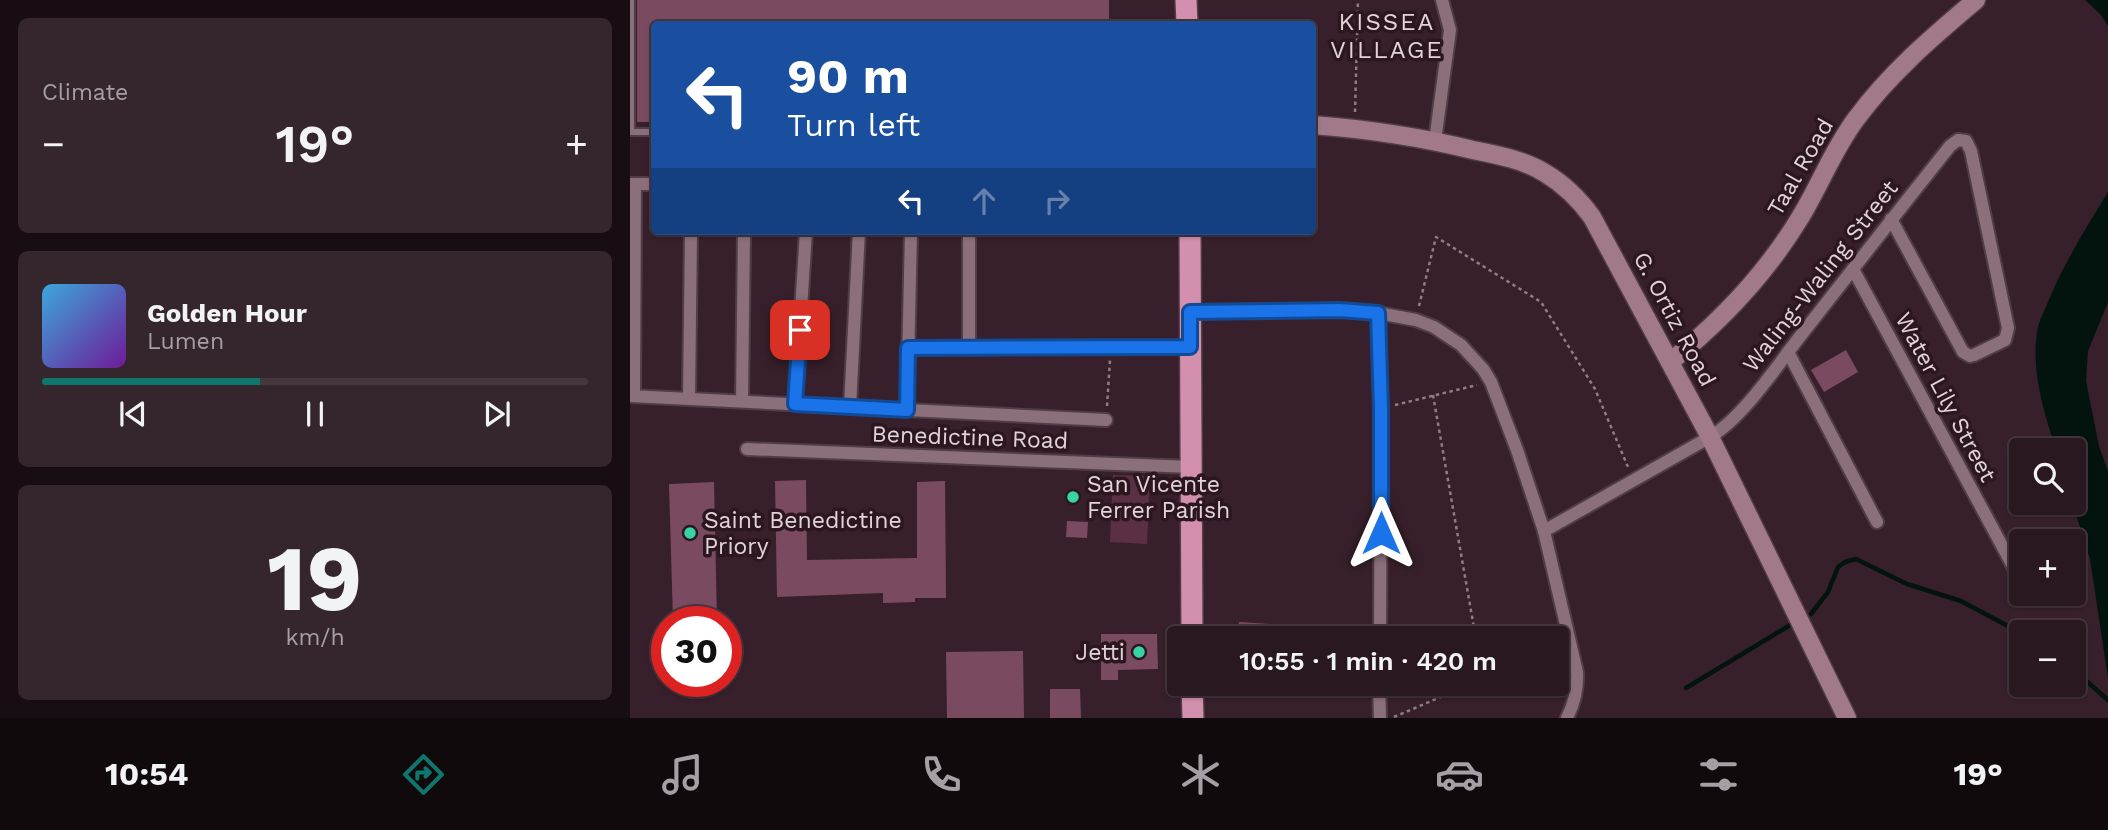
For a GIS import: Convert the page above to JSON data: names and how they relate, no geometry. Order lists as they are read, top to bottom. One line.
{"streets":{"street":["Taal Road","Waling-Waling Street","G. Ortiz Road","Water Lily Street","Benedictine Road"]},"crossings":[["Taal Road","G. Ortiz Road"],["Waling-Waling Street","G. Ortiz Road"],["Waling-Waling Street","Water Lily Street"]],"districts":["KISSEA VILLAGE"],"places":["San Vicente Ferrer Parish","Saint Benedictine Priory","Jetti"],"page":{"tile":["Climate",["19","km/h"]],"turn":["90 m","Turn left"],"heat":["−","19°","+"],"song":["Golden Hour","Lumen"],"map_buttons":["+","−"],"limit":"30","trip":"10:55 · 1 min · 420 m","tabs":["10:54","19°"]}}
